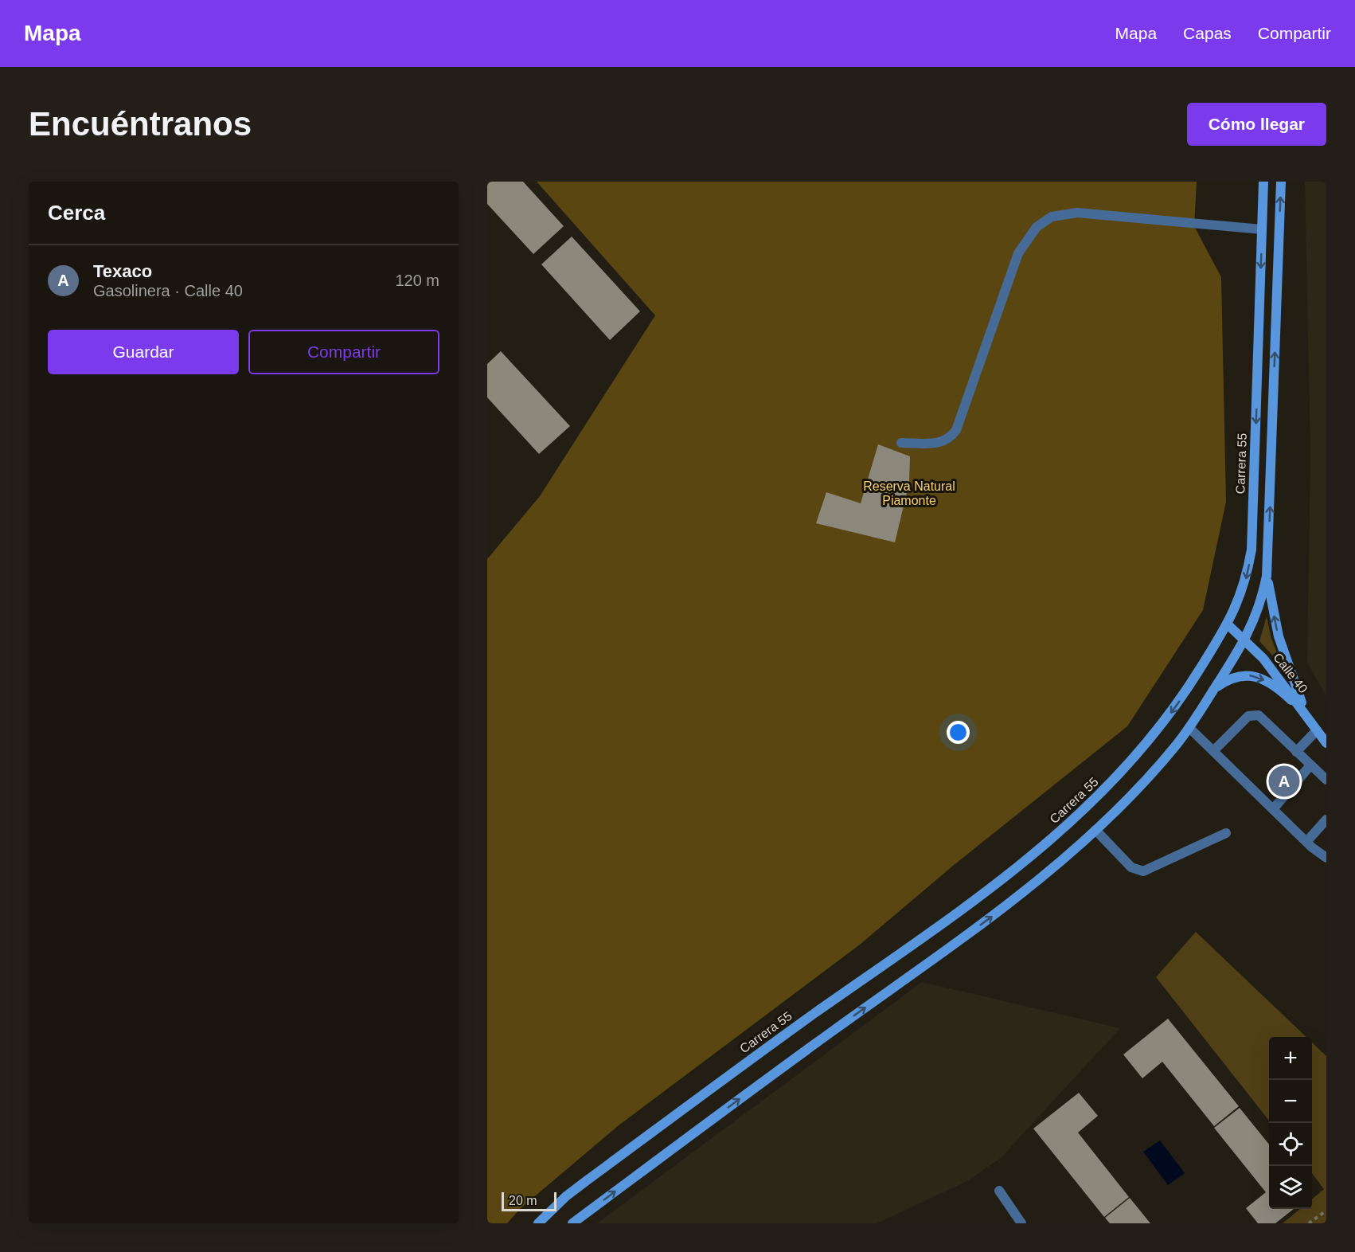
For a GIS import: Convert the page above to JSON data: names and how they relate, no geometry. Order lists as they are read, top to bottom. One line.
{"streets":{"main road":["Carrera 55","Calle 40"]},"crossings":[["Carrera 55","Calle 40"]],"parks":["Reserva Natural Piamonte"],"scale_bar":"20 m","page":{"header":"Mapa","nav":["Mapa","Capas","Compartir"],"buttons":["Cómo llegar",["Guardar","Compartir"]],"title":"Encuéntranos","heading":"Cerca","list":[{"mark":"A","name":"Texaco","note":"Gasolinera · Calle 40","value":"120 m"}],"pins":"A","map_buttons":["+","−"],"scale":"20 m"}}
